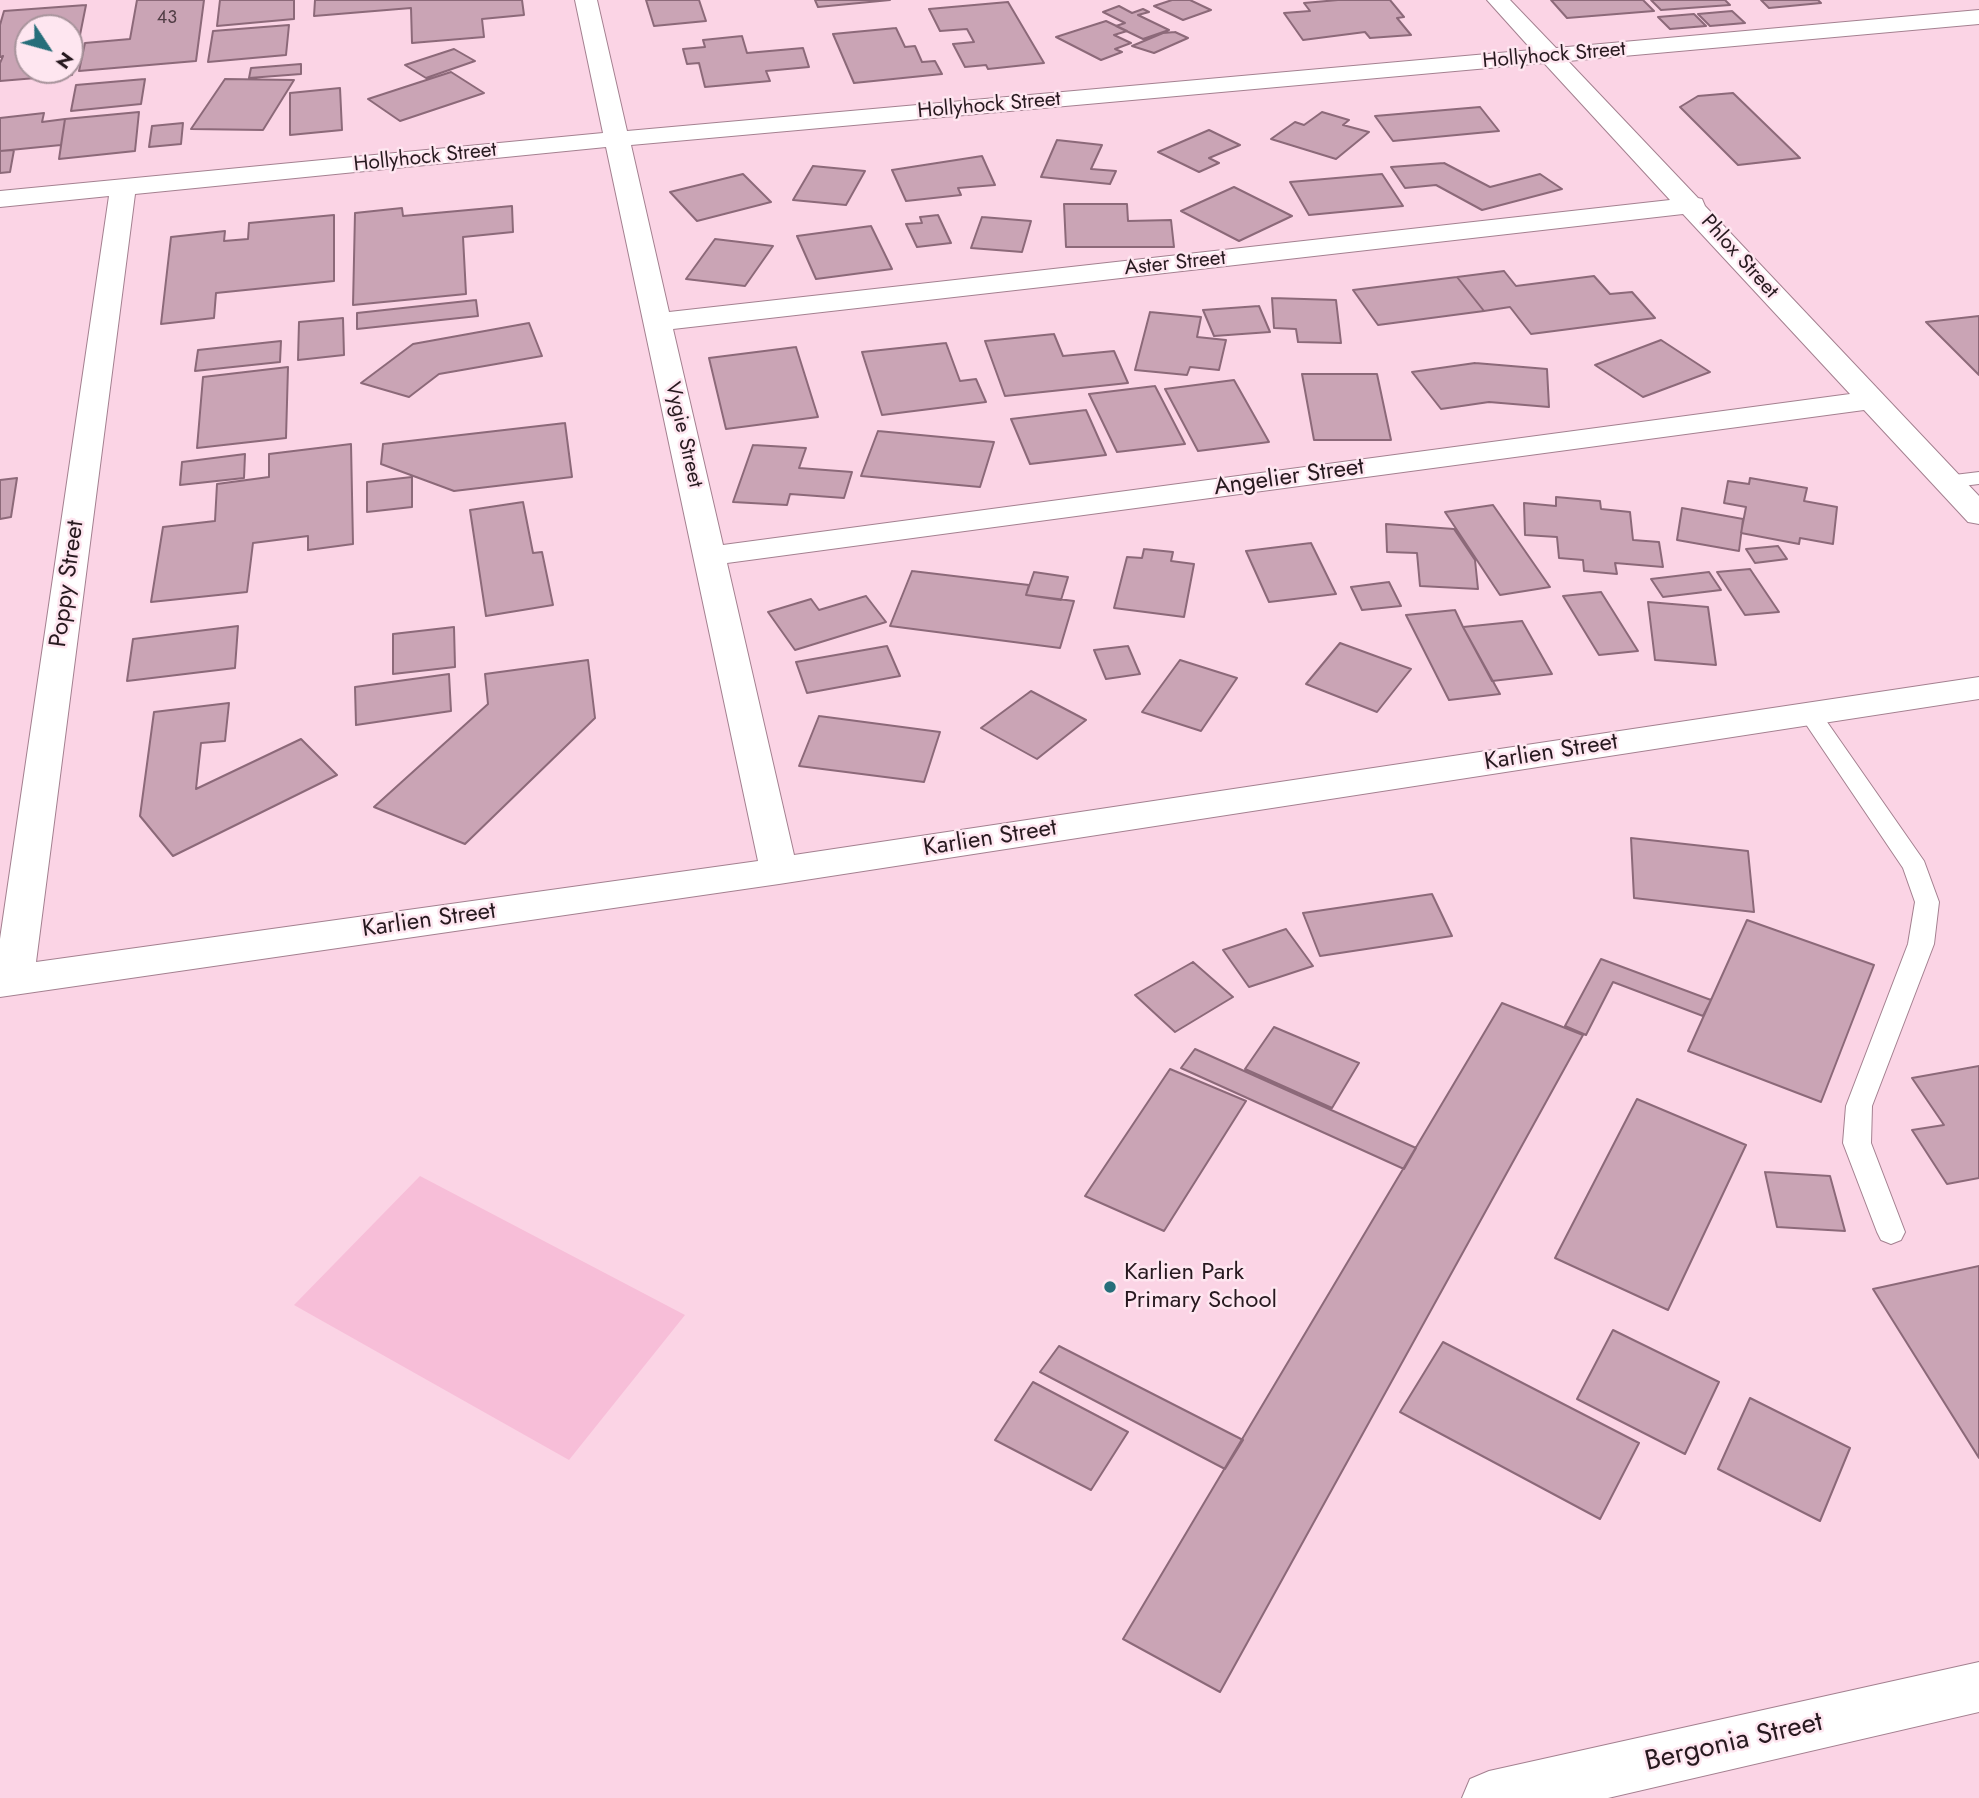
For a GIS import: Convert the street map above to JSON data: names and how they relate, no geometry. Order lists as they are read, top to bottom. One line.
{"streets":{"street":["Hollyhock Street","Phlox Street","Aster Street","Vygie Street","Angelier Street","Poppy Street","Karlien Street","Bergonia Street"]},"crossings":[["Hollyhock Street","Phlox Street"],["Hollyhock Street","Vygie Street"],["Hollyhock Street","Poppy Street"],["Phlox Street","Aster Street"],["Phlox Street","Angelier Street"],["Aster Street","Vygie Street"],["Vygie Street","Angelier Street"],["Vygie Street","Karlien Street"],["Poppy Street","Karlien Street"]],"places":["Karlien Park Primary School"],"house_numbers":["43"],"north":"bottom right"}
